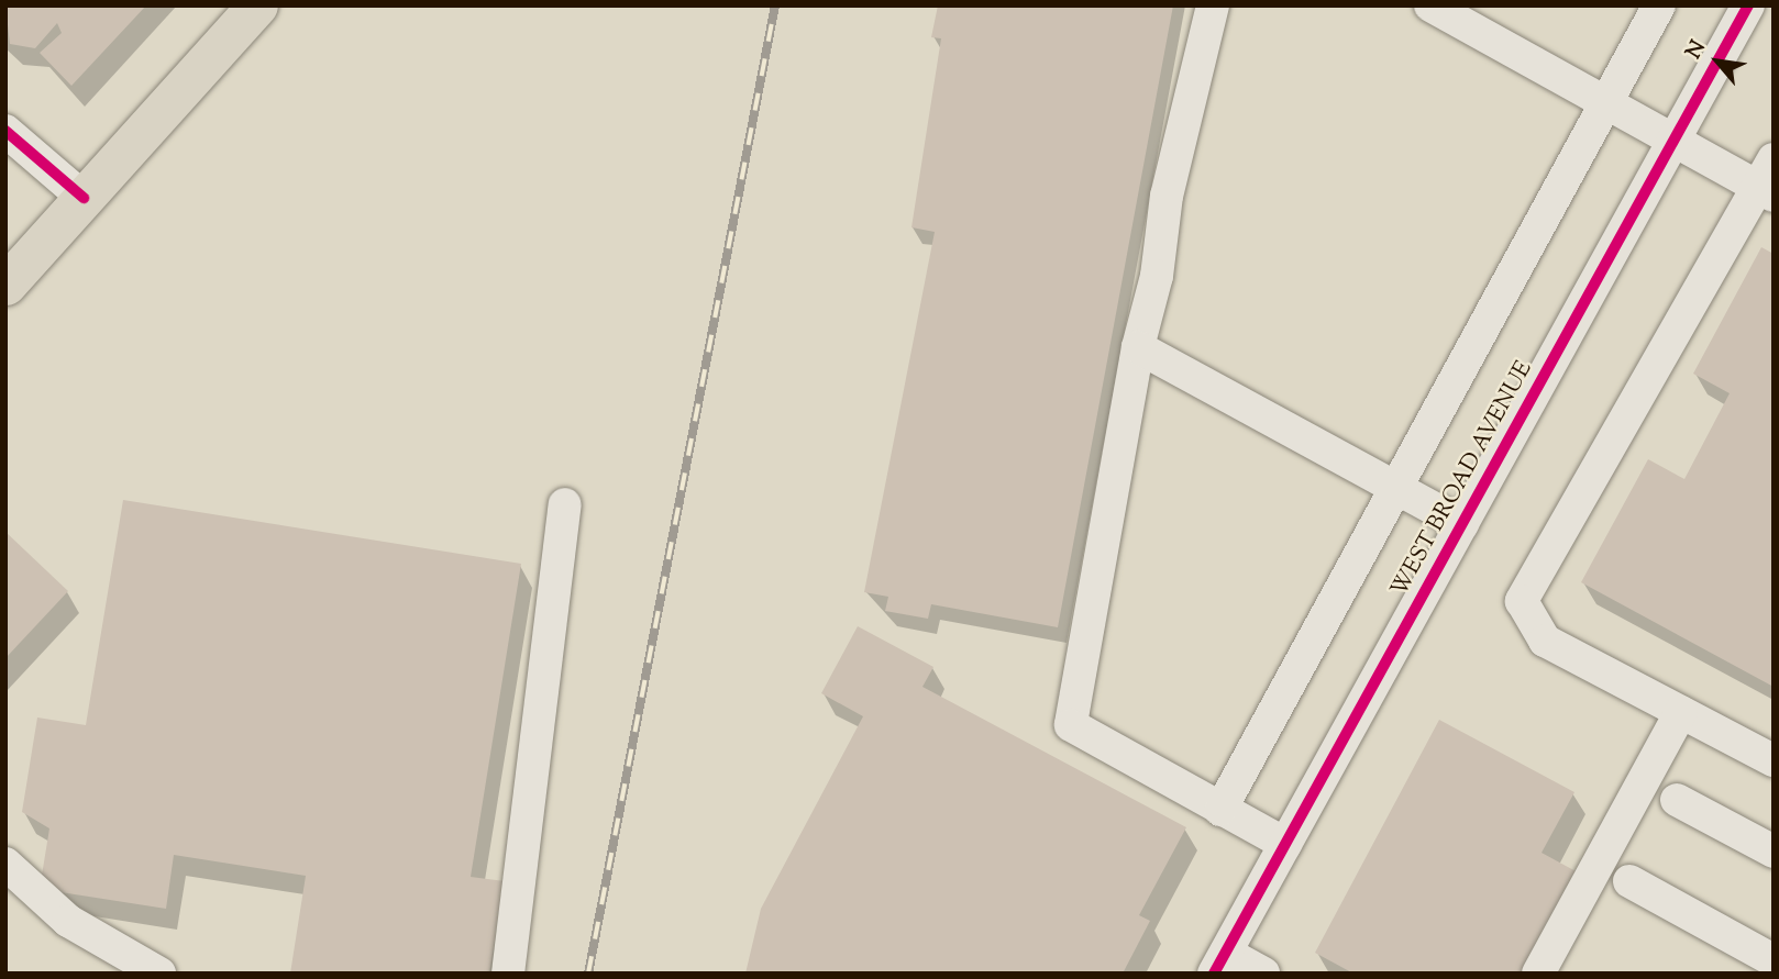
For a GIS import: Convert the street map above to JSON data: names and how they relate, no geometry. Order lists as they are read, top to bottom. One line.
{"streets":{"street":["WEST BROAD AVENUE"]},"north":"top left"}
